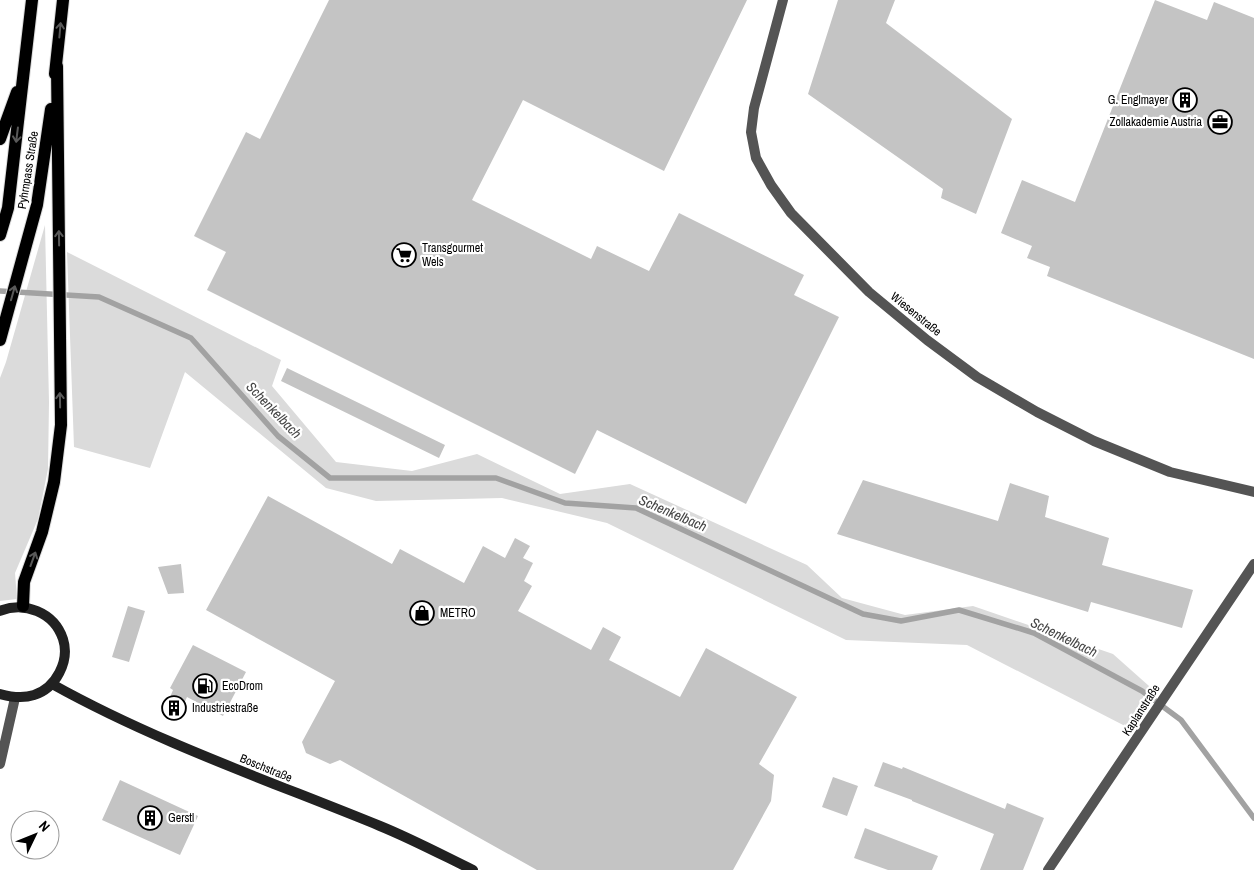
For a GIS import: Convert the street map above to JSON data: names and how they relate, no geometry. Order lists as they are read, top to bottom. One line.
{"streets":{"main road":["Pyhrnpass Straße","Boschstraße"],"street":["Wiesenstraße","Kaplanstraße"]},"water":["Schenkelbach"],"places":{"building":["G. Englmayer","Industriestraße","Gerstl"],"office":["Zollakademie Austria"],"supermarket":["Transgourmet Wels"],"shop":["METRO"],"fuel station":["EcoDrom"]},"north":"top right"}
